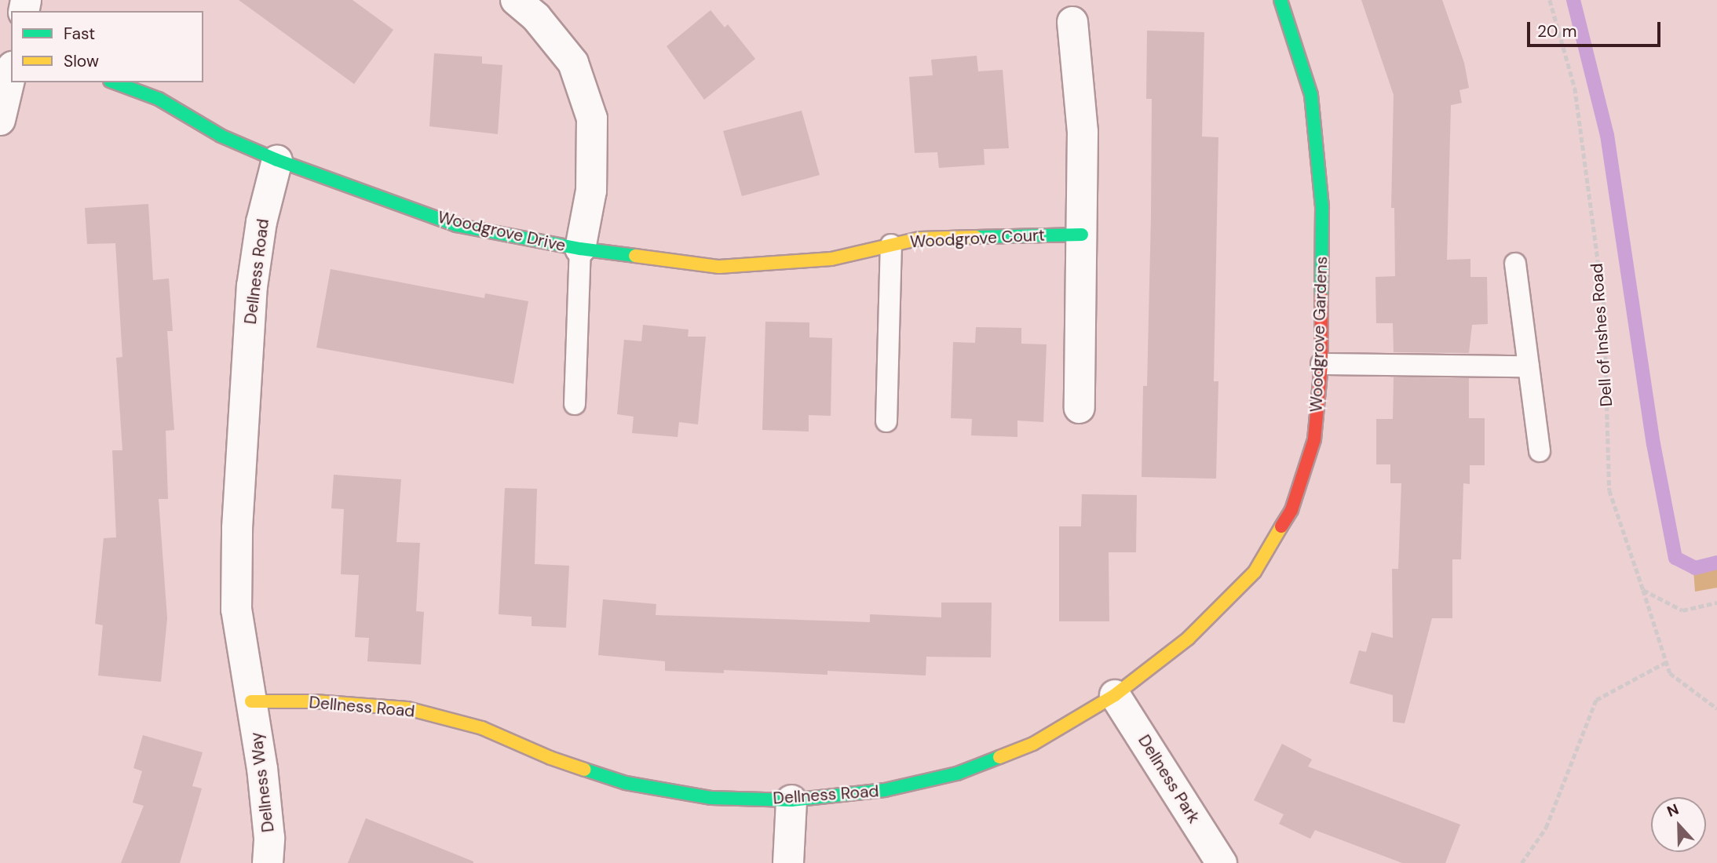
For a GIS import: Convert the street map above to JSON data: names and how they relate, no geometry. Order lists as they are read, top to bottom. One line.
{"streets":{"street":["Woodgrove Drive","Woodgrove Court","Dellness Road","Woodgrove Gardens","Dellness Park","Dellness Way"],"path":["Dell of Inshes Road"]},"crossings":[["Woodgrove Drive","Woodgrove Court"],["Woodgrove Drive","Dellness Road"],["Dellness Road","Woodgrove Gardens"],["Dellness Road","Dellness Park"],["Dellness Road","Dellness Way"],["Woodgrove Gardens","Dellness Park"]],"legend":["Fast","Slow"],"scale_bar":"20 m","north":"top"}
